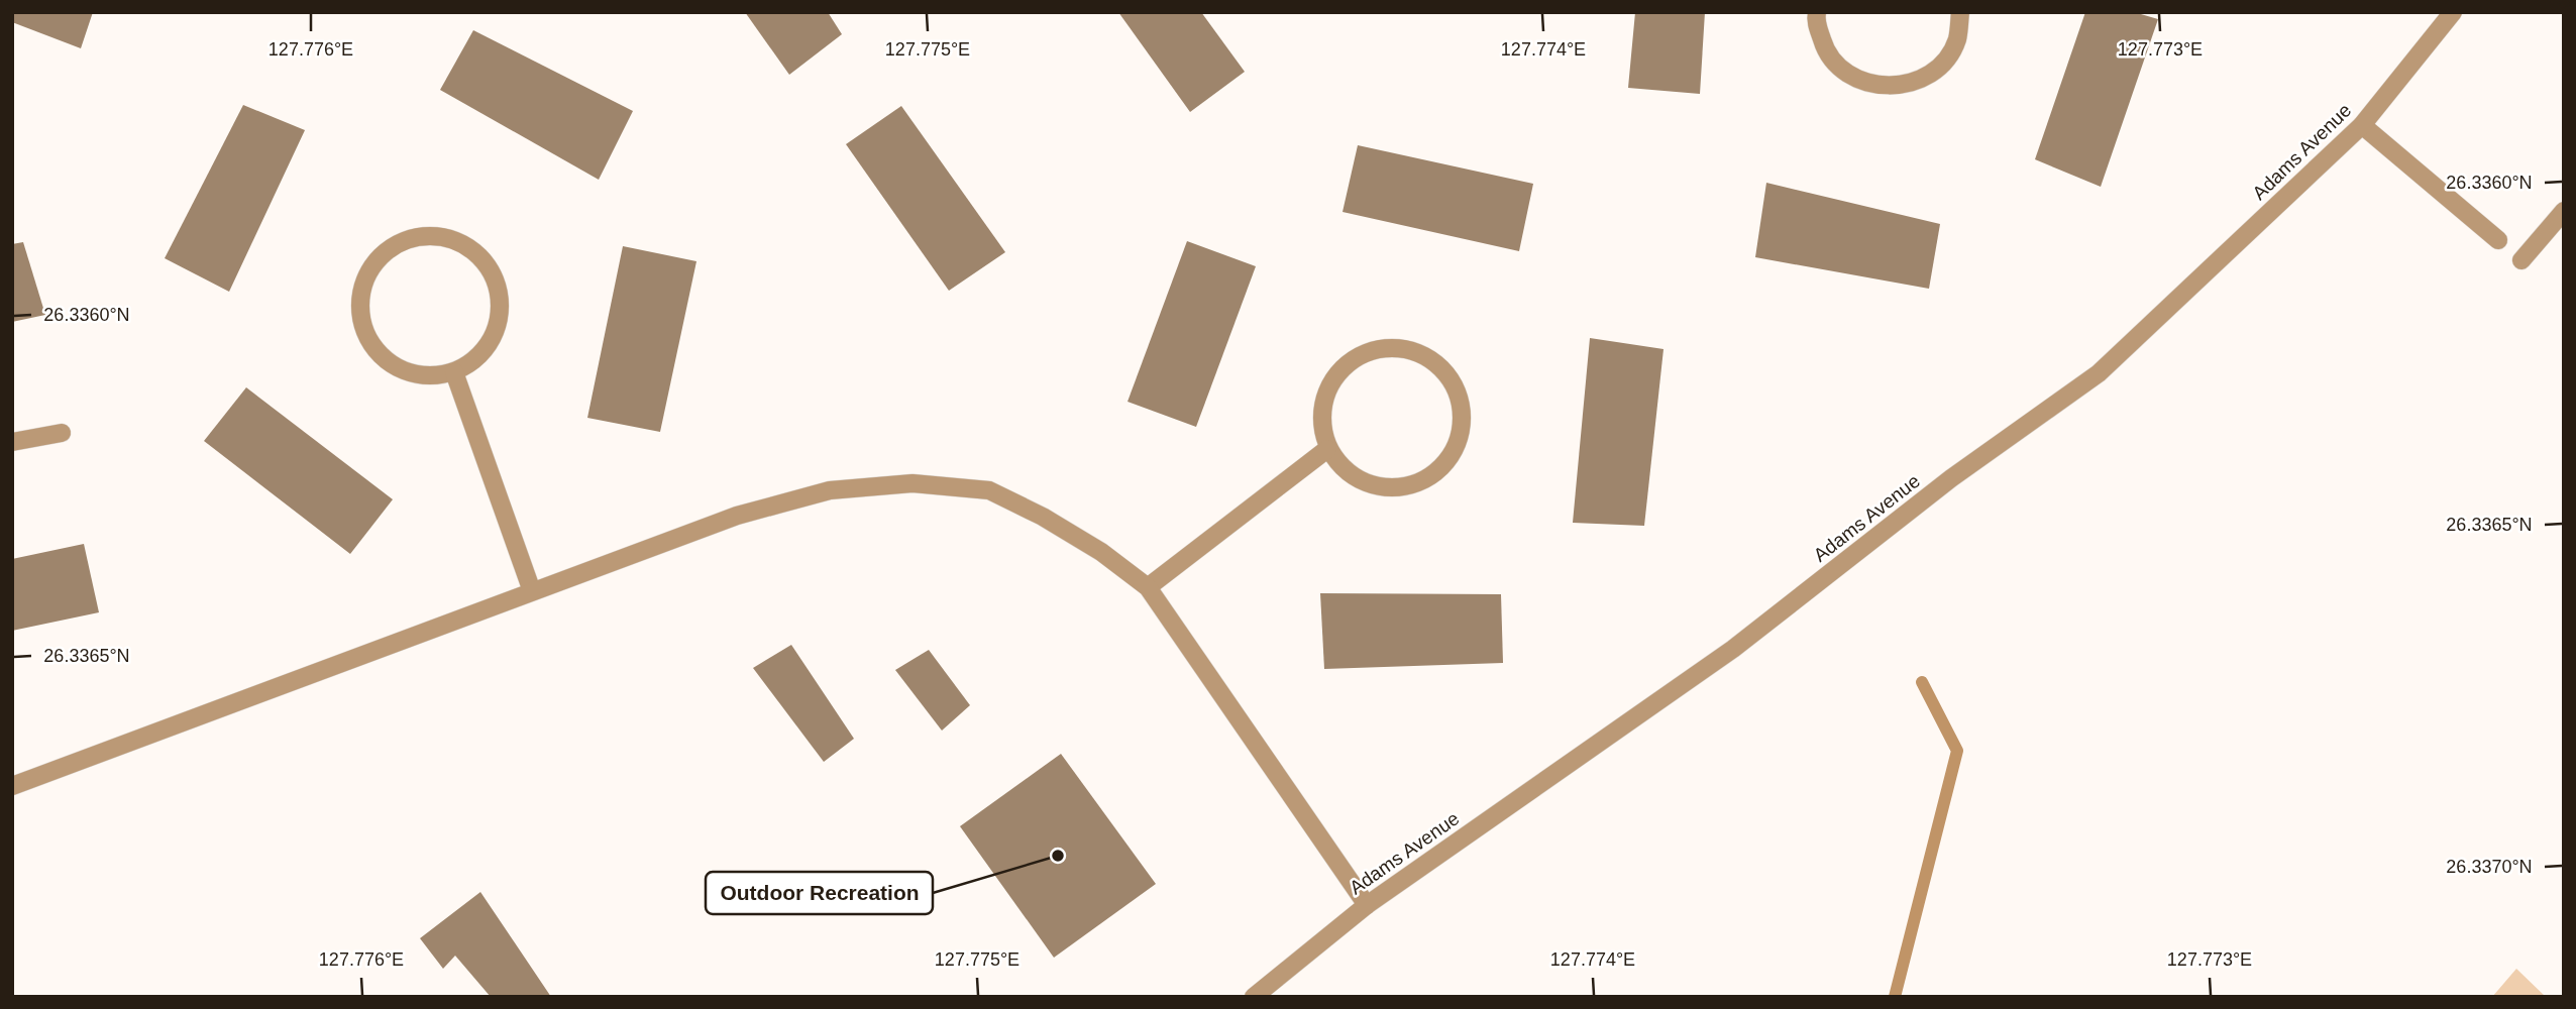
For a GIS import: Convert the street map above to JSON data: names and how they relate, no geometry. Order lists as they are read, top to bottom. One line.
{"streets":{"street":["Adams Avenue"]},"places":["Outdoor Recreation"],"coordinates":["127.776°E","127.775°E","127.774°E","127.773°E","26.3360°N","26.3365°N","26.3370°N"]}
